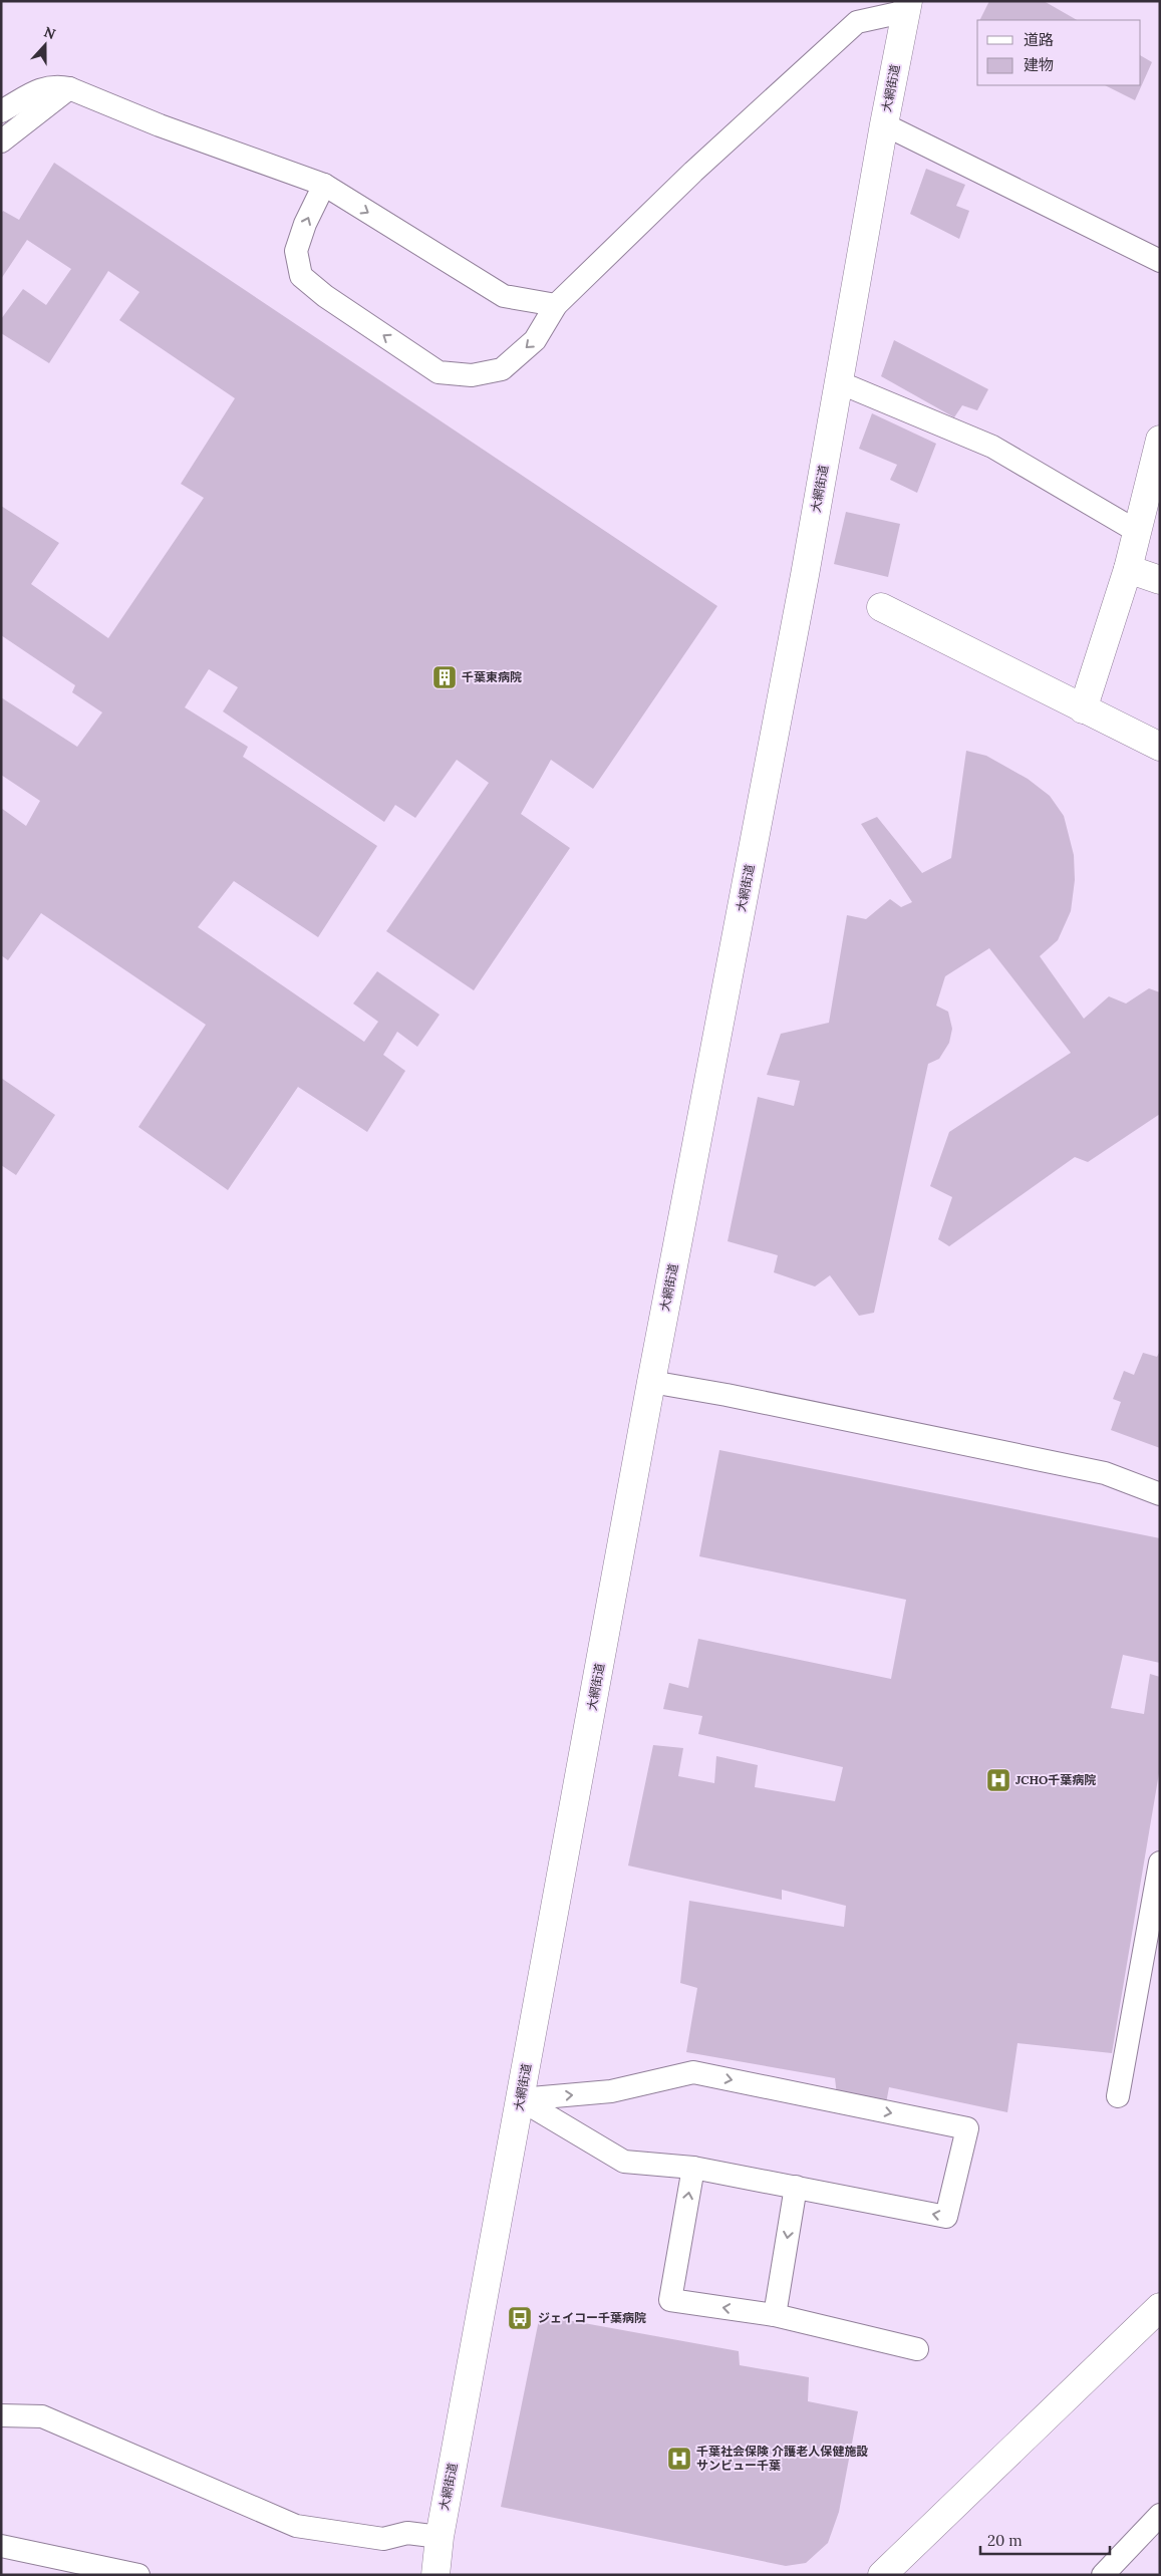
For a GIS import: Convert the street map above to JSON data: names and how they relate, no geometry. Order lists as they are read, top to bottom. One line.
{"streets":{"main road":["大網街道"]},"places":{"building":["千葉東病院"],"hospital":["JCHO千葉病院","千葉社会保険 介護老人保健施設 サンビュー千葉"],"bus stop":["ジェイコー千葉病院"]},"legend":["道路","建物"],"scale_bar":"20 m","north":"top"}
